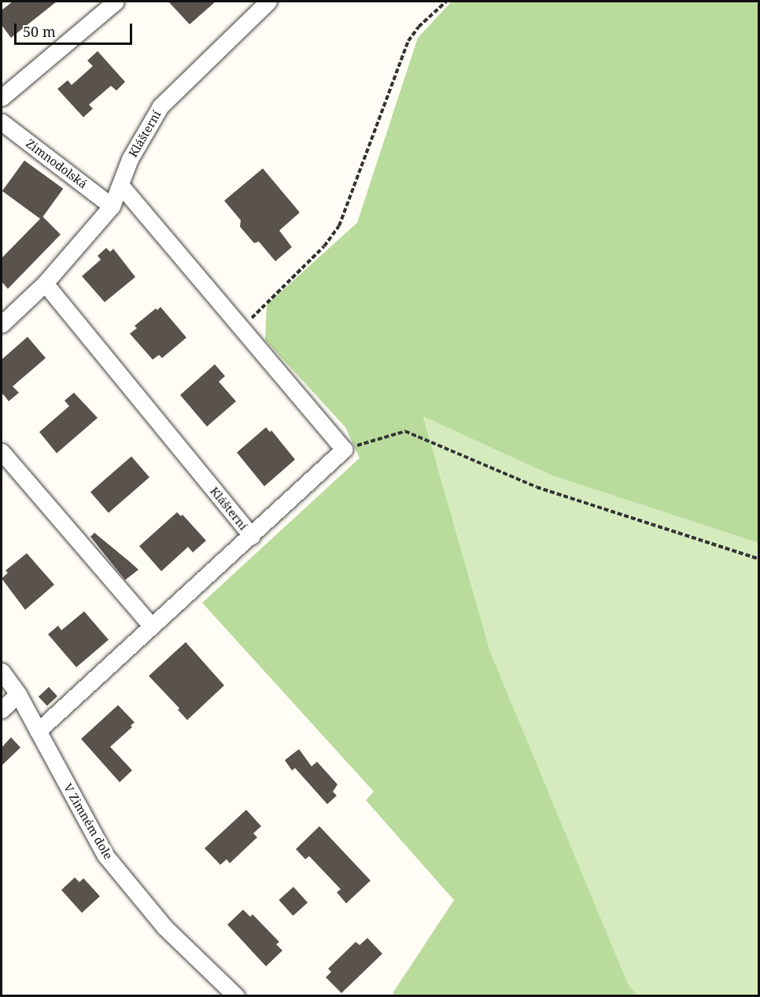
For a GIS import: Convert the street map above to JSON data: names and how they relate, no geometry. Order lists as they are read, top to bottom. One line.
{"streets":{"street":["Klášterní","Zimnodolská","V Zimném dole"]},"crossings":[["Klášterní","Zimnodolská"]],"scale_bar":"50 m"}
